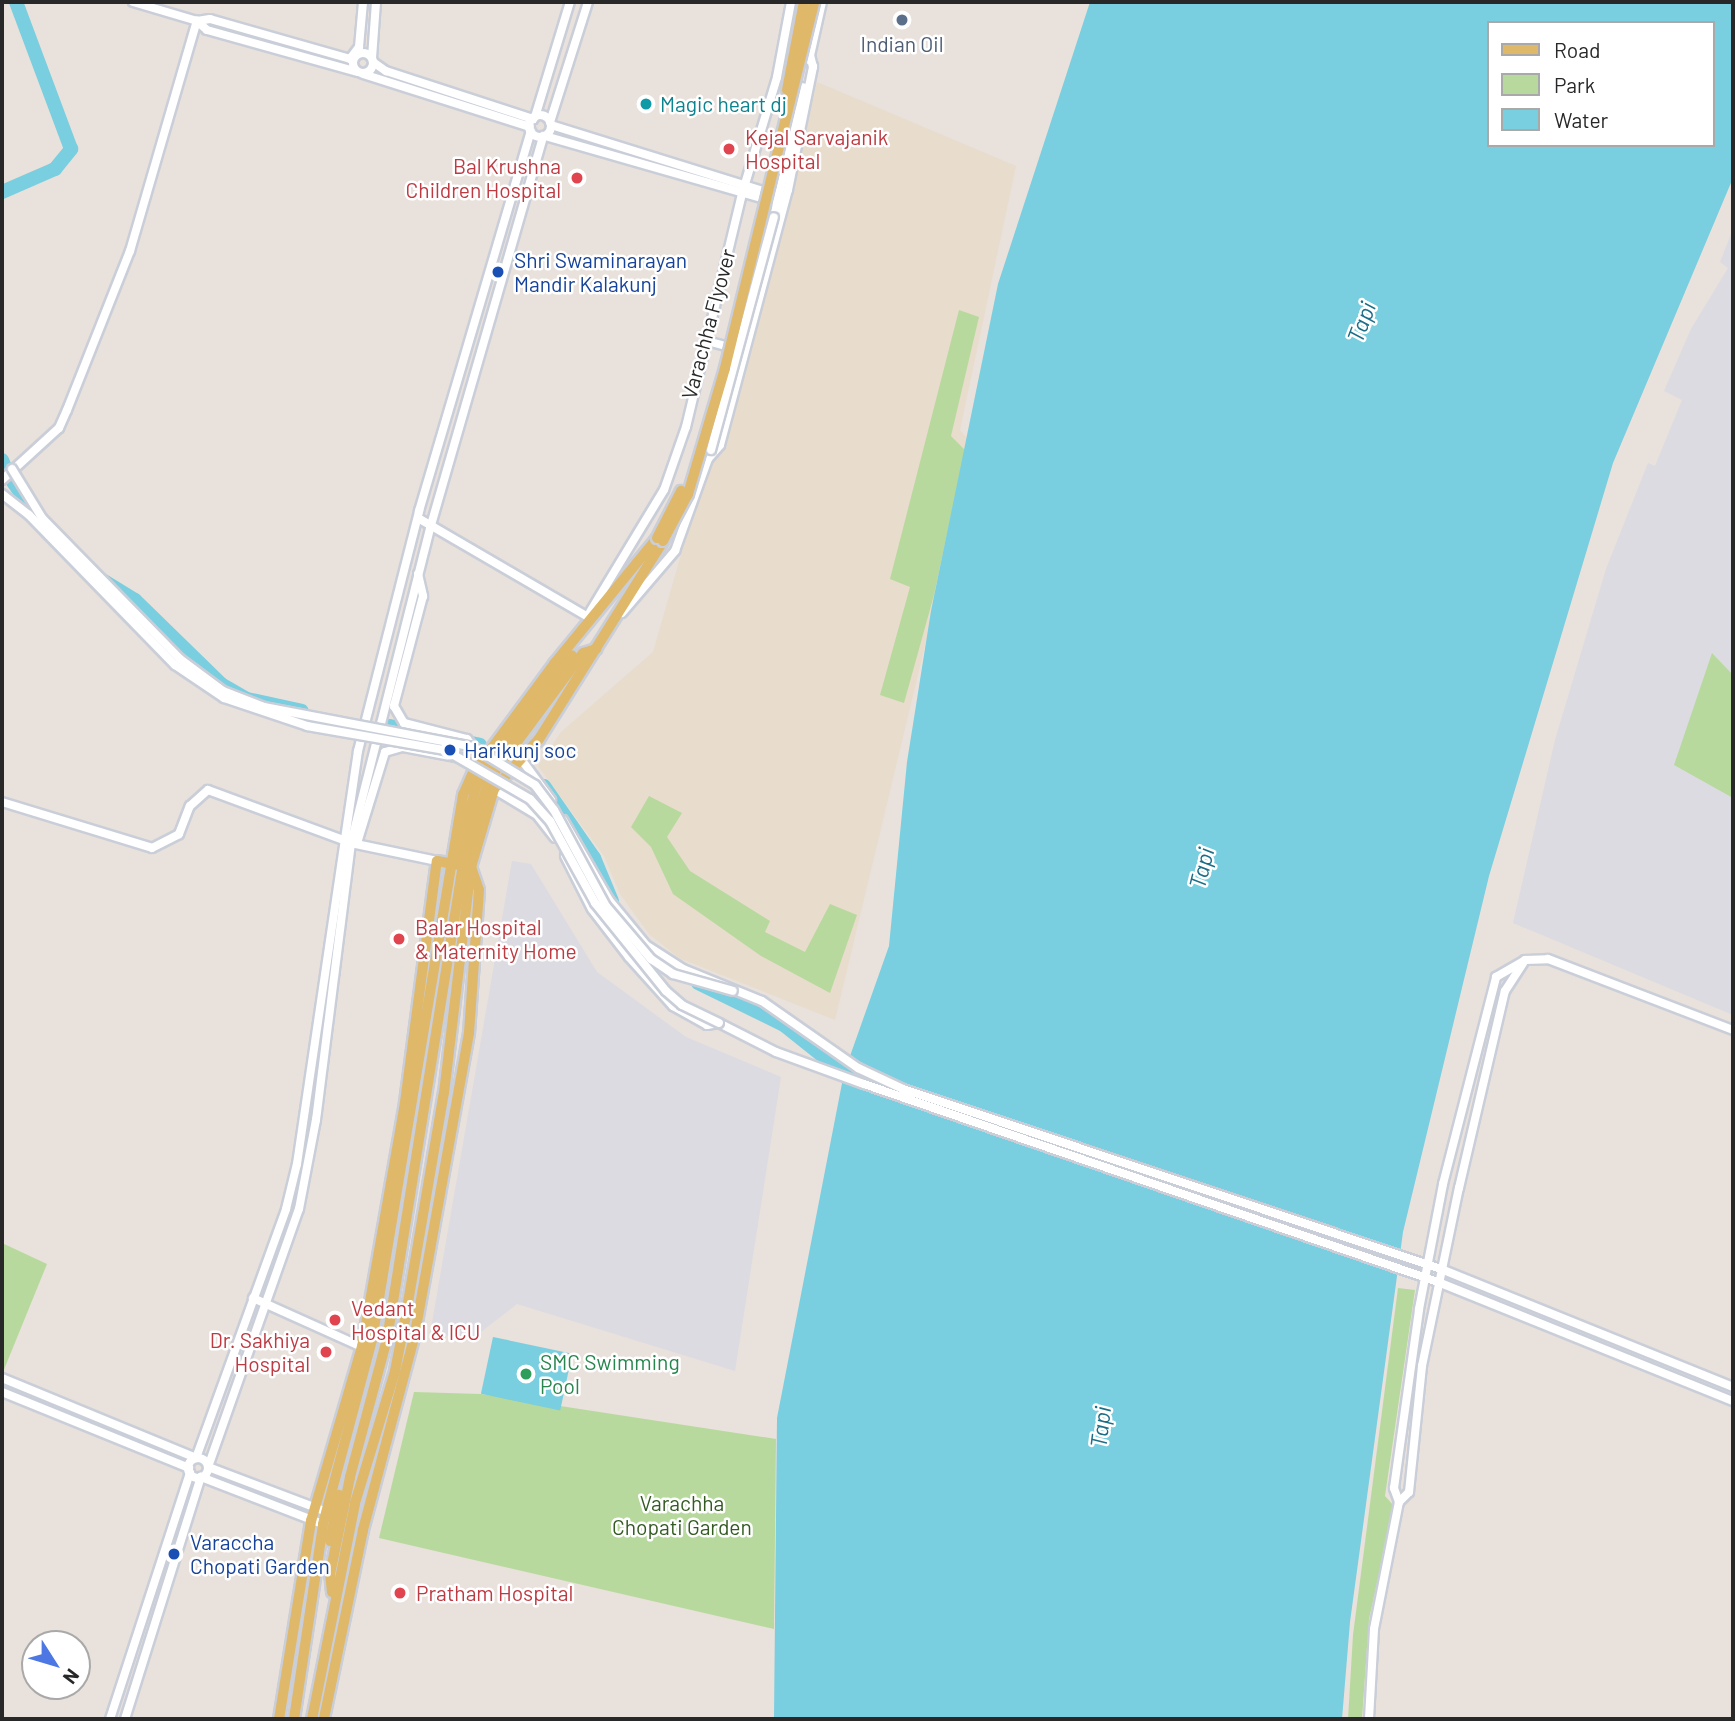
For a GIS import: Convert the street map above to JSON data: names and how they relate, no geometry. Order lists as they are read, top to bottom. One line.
{"streets":{"main road":["Varachha Flyover"]},"water":["Tapi"],"parks":["Varachha Chopati Garden"],"places":["Indian Oil","Magic heart dj","Kejal Sarvajanik Hospital","Bal Krushna Children Hospital","Shri Swaminarayan Mandir Kalakunj","Harikunj soc","Balar Hospital & Maternity Home","Vedant Hospital & ICU","Dr. Sakhiya Hospital","SMC Swimming Pool","Varaccha Chopati Garden","Pratham Hospital"],"legend":["Road","Park","Water"],"north":"bottom right"}
